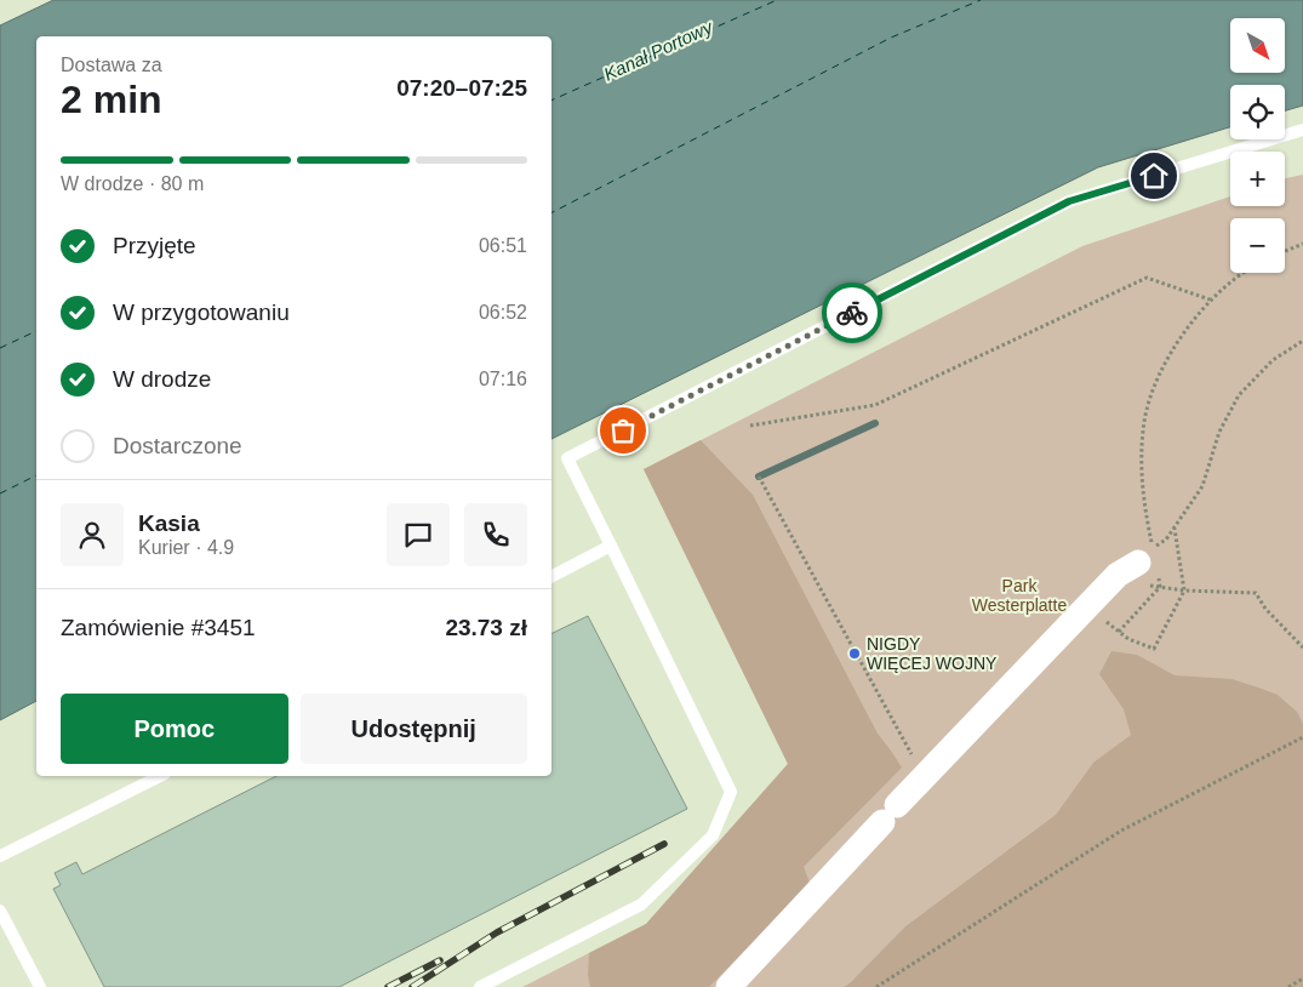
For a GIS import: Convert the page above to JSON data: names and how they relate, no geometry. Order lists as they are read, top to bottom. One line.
{"water":["Kanał Portowy"],"parks":["Park Westerplatte"],"places":["NIGDY WIĘCEJ WOJNY"],"north":"bottom right","page":{"map_buttons":["+","−"],"heading":["2 min","Dostawa za","07:20–07:25"],"panel":["Kasia","Kurier · 4.9","Zamówienie #3451","23.73 zł"],"bar":"W drodze · 80 m","list":[["Przyjęte","06:51"],["W przygotowaniu","06:52"],["W drodze","07:16"],"Dostarczone"],"buttons":["Pomoc","Udostępnij"]}}
